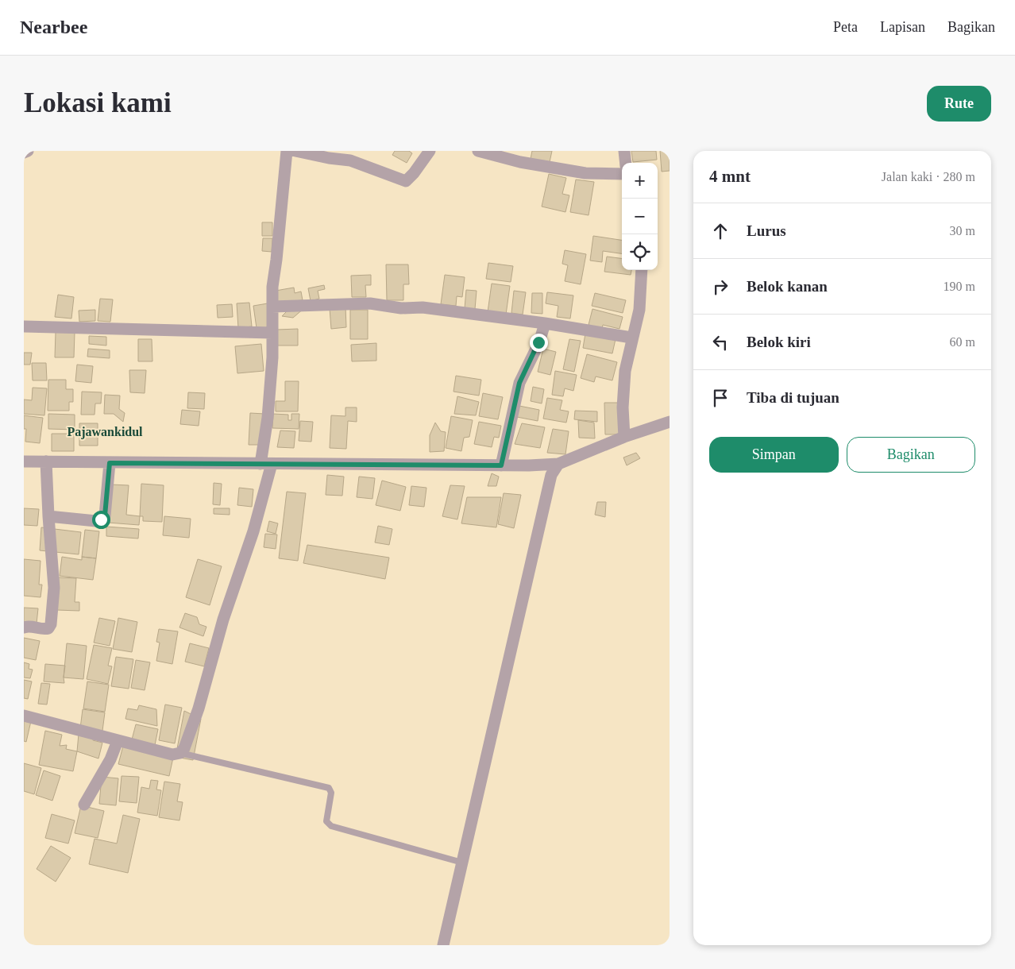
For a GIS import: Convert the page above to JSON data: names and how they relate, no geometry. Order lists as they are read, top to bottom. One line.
{"districts":["Pajawankidul"],"page":{"header":"Nearbee","nav":["Peta","Lapisan","Bagikan"],"buttons":["Rute",["Simpan","Bagikan"]],"title":"Lokasi kami","heading":["4 mnt","Jalan kaki · 280 m"],"map_buttons":["+","−"],"list":[["Lurus","30 m"],["Belok kanan","190 m"],["Belok kiri","60 m"],"Tiba di tujuan"]}}
